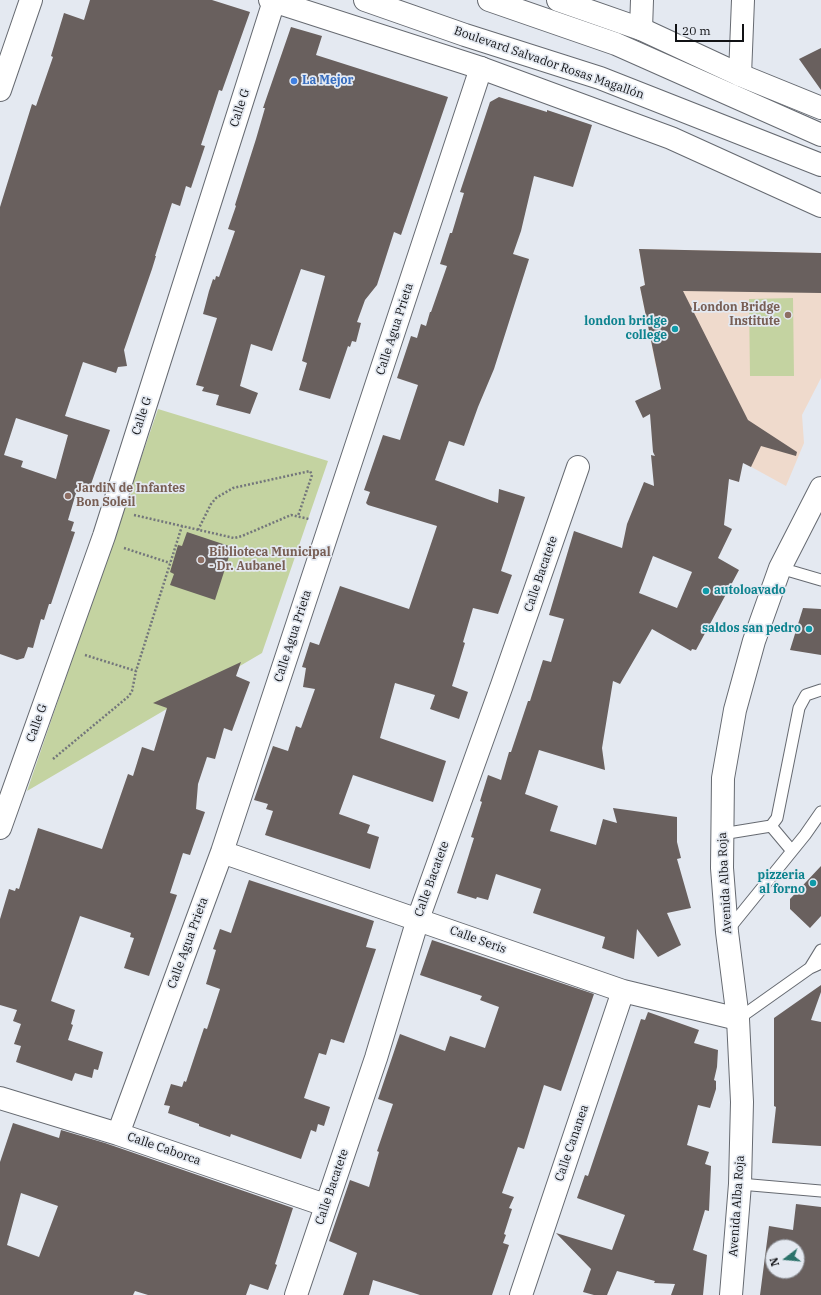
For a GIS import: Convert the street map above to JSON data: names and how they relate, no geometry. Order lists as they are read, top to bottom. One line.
{"streets":{"main road":["Boulevard Salvador Rosas Magallón","Calle G","Calle Agua Prieta","Calle Bacatete","Avenida Alba Roja","Calle Seris","Calle Cananea","Calle Caborca"]},"crossings":[["Calle Agua Prieta","Calle Seris"],["Calle Agua Prieta","Calle Caborca"],["Calle Bacatete","Calle Seris"],["Calle Bacatete","Calle Caborca"],["Avenida Alba Roja","Calle Seris"],["Calle Seris","Calle Cananea"]],"places":["La Mejor","London Bridge Institute","london bridge college","JardiN de Infantes Bon Soleil","Biblioteca Municipal - Dr. Aubanel","autoloavado","saldos san pedro","pizzeria al forno"],"scale_bar":"20 m","north":"left"}
